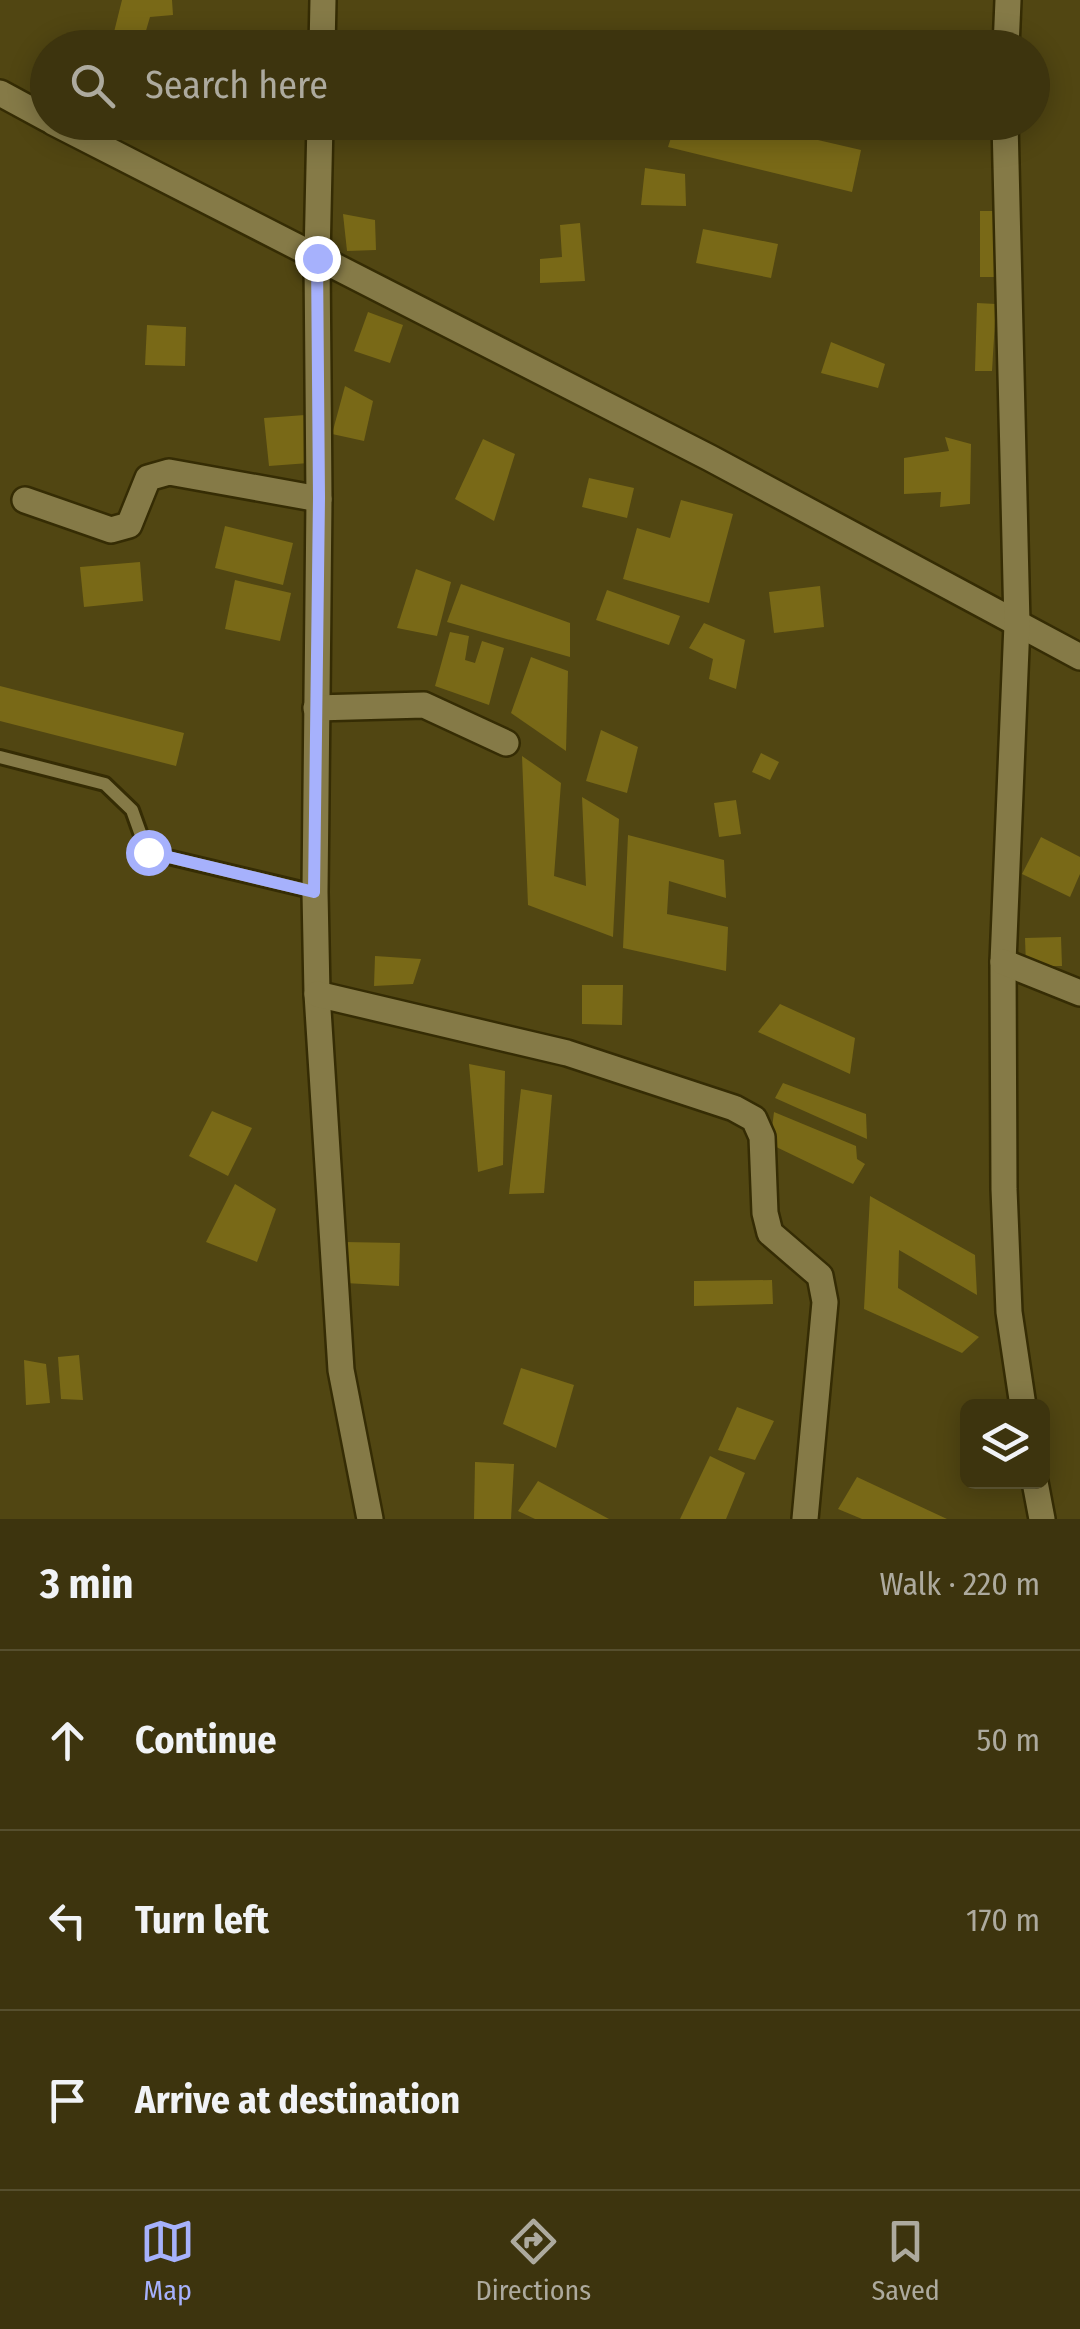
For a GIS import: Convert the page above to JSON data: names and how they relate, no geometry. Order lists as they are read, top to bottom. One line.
{"page":{"search":"Search here","heading":["3 min","Walk · 220 m"],"list":[["Continue","50 m"],["Turn left","170 m"],"Arrive at destination"],"nav":["Map","Directions","Saved"]}}
